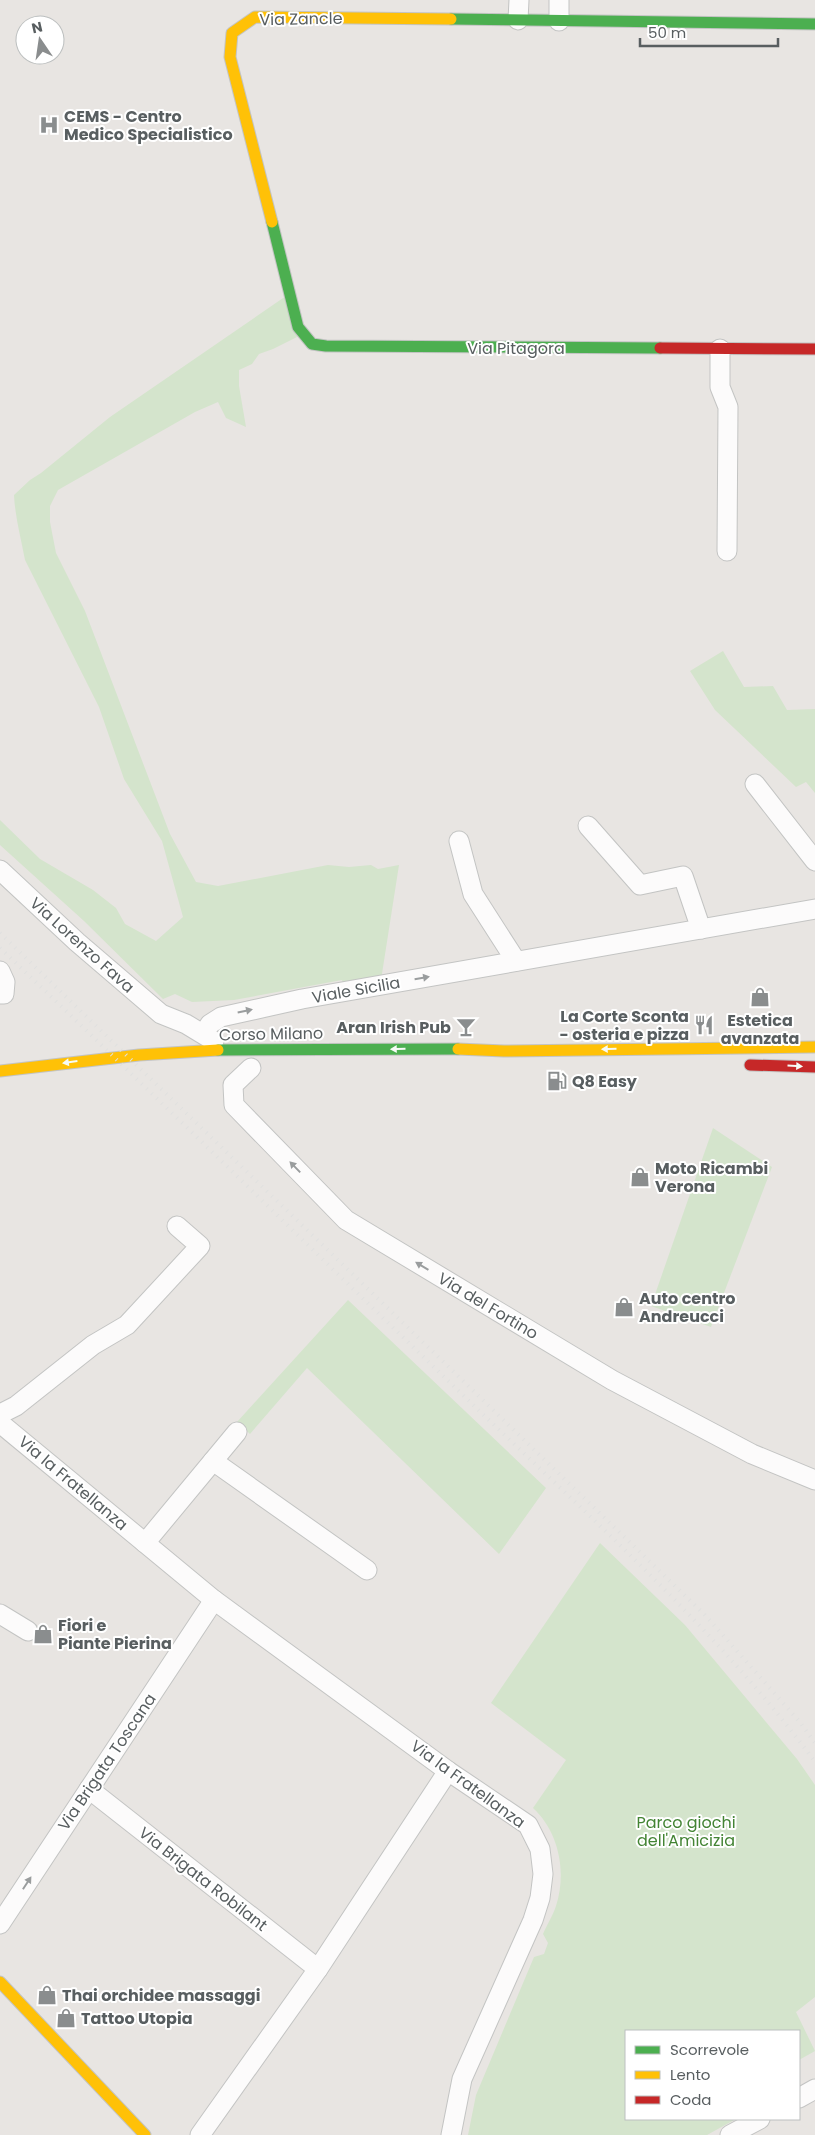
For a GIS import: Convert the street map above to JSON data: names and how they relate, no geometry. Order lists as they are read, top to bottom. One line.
{"streets":{"street":["Via Zancle","Via Pitagora","Via Lorenzo Fava","Viale Sicilia","Corso Milano","Via del Fortino","Via la Fratellanza","Via Brigata Toscana","Via Brigata Robilant"]},"crossings":[["Via Zancle","Via Pitagora"],["Via Lorenzo Fava","Viale Sicilia"],["Via Lorenzo Fava","Corso Milano"],["Corso Milano","Via del Fortino"],["Via la Fratellanza","Via Brigata Toscana"],["Via Brigata Toscana","Via Brigata Robilant"]],"one_way":["Viale Sicilia","Corso Milano","Via del Fortino","Via Brigata Toscana"],"parks":["Parco giochi dell'Amicizia"],"places":{"hospital":["CEMS - Centro Medico Specialistico"],"shop":["Estetica avanzata","Moto Ricambi Verona","Auto centro Andreucci","Fiori e Piante Pierina","Thai orchidee massaggi","Tattoo Utopia"],"restaurant":["La Corte Sconta - osteria e pizza"],"bar":["Aran Irish Pub"],"fuel station":["Q8 Easy"]},"legend":["Scorrevole","Lento","Coda"],"scale_bar":"50 m","north":"top"}
